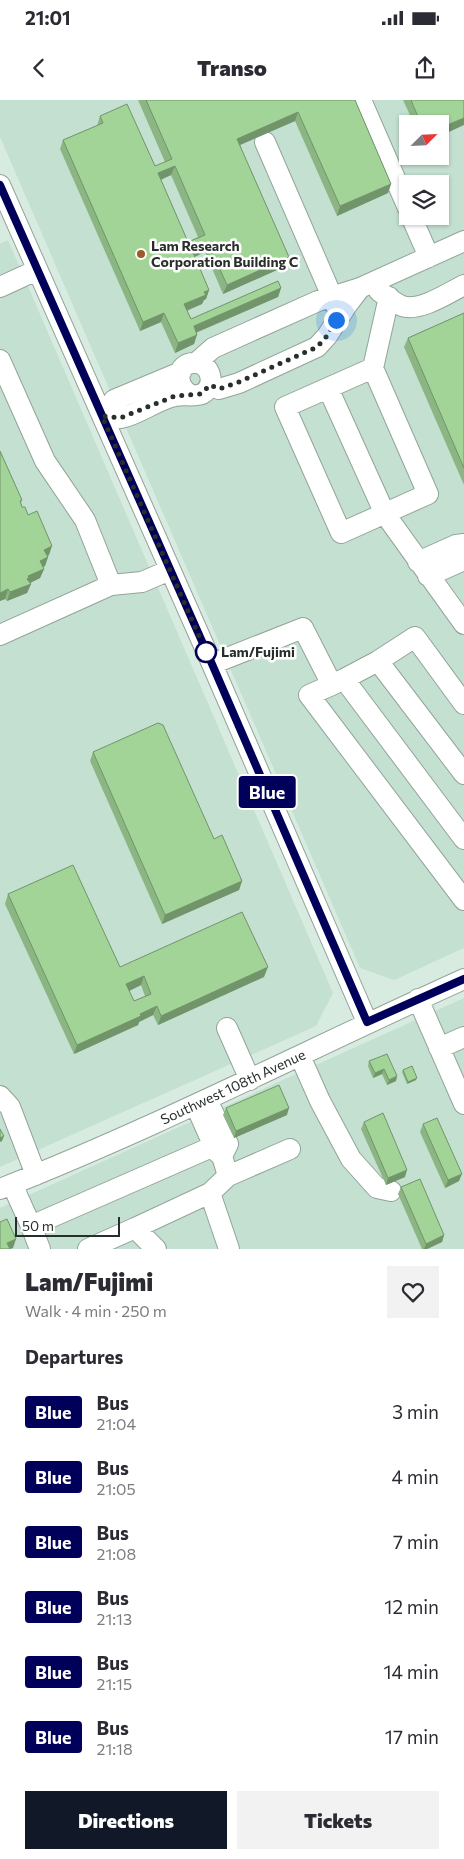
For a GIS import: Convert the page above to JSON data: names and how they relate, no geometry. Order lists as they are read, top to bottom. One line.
{"streets":{"street":["Southwest 108th Avenue"]},"places":["Lam Research Corporation Building C","Lam/Fujimi"],"lines":["bus line Blue"],"scale_bar":"50 m","north":"top right","page":{"status":"21:01","header":"Transo","on_map":"Blue","scale":"50 m","heading":[["Lam/Fujimi","Walk · 4 min · 250 m"],"Departures"],"list":[{"mark":"Blue","name":"Bus","note":"21:04","value":"3 min"},{"mark":"Blue","name":"Bus","note":"21:05","value":"4 min"},{"mark":"Blue","name":"Bus","note":"21:08","value":"7 min"},{"mark":"Blue","name":"Bus","note":"21:13","value":"12 min"},{"mark":"Blue","name":"Bus","note":"21:15","value":"14 min"},{"mark":"Blue","name":"Bus","note":"21:18","value":"17 min"}],"buttons":["Directions","Tickets"]}}
